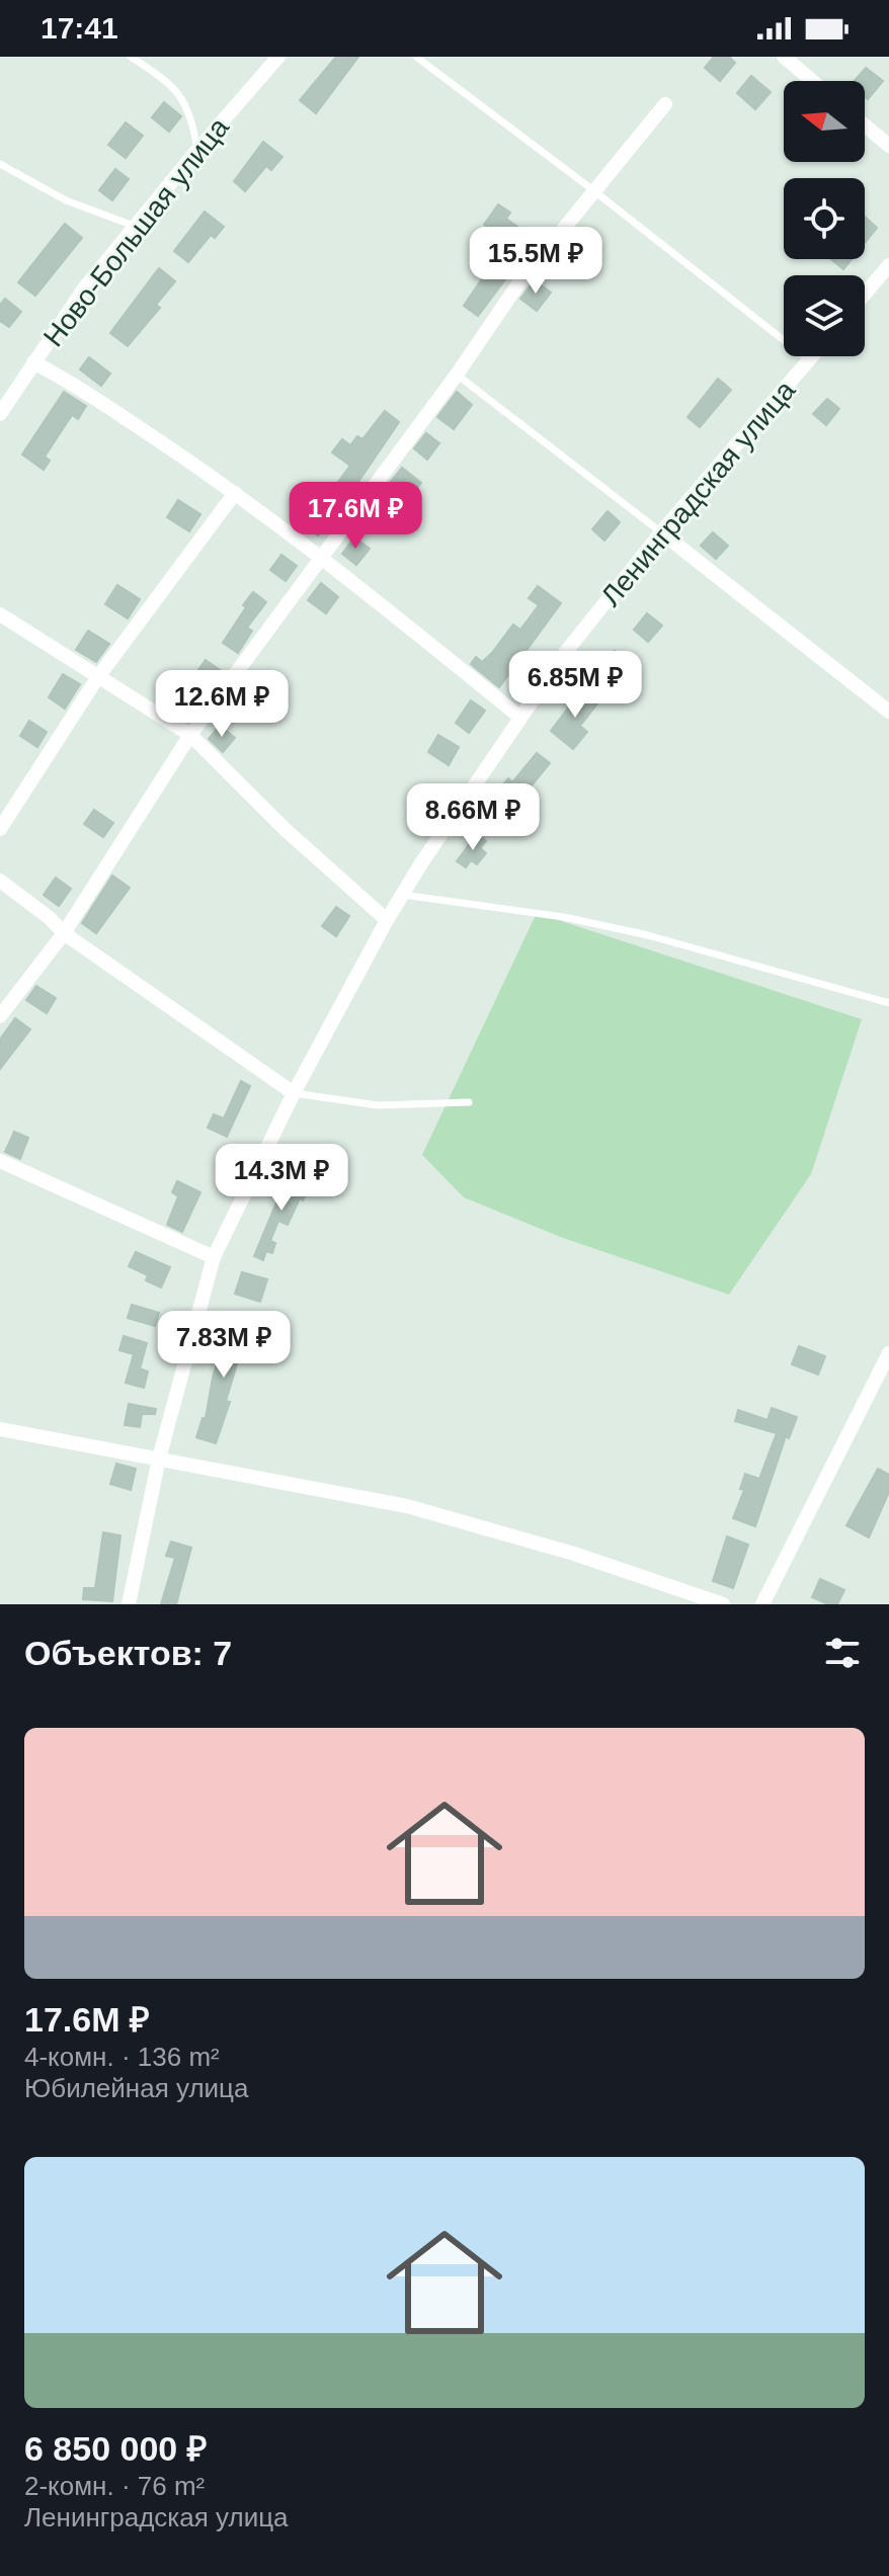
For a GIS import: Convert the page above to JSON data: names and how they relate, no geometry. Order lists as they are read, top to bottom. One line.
{"streets":{"street":["Ново-Большая улица","Ленинградская улица"]},"north":"left","page":{"status":"17:41","price":["15.5M ₽","17.6M ₽","6.85M ₽","12.6M ₽","8.66M ₽","14.3M ₽","7.83M ₽"],"heading":"Объектов: 7","list":[{"name":"17.6M ₽","note":"4-комн. · 136 m² · Юбилейная улица"},{"name":"6 850 000 ₽","note":"2-комн. · 76 m² · Ленинградская улица"}]}}
